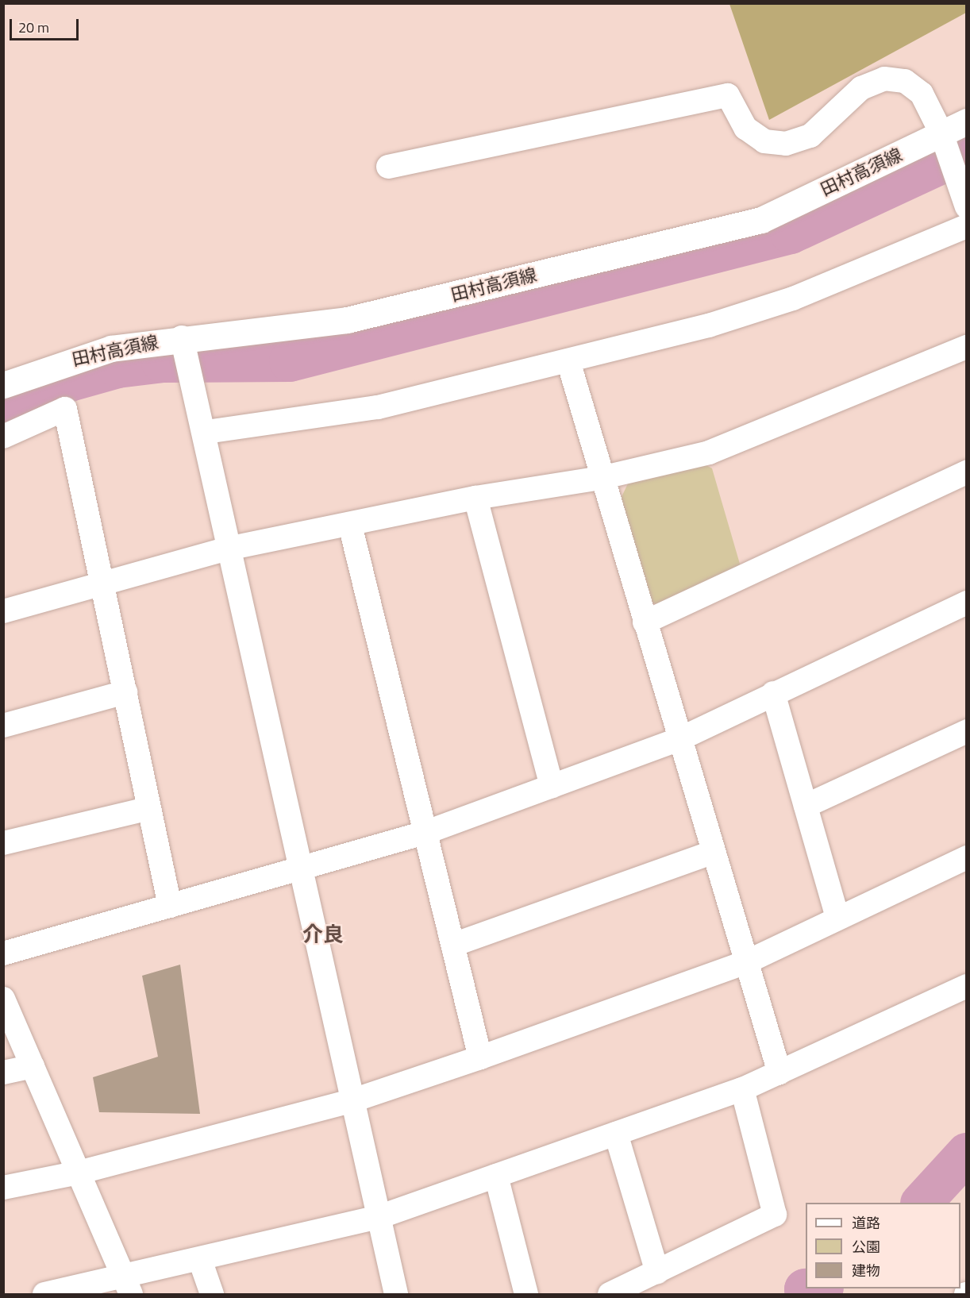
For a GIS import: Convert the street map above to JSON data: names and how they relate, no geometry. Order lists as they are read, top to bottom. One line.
{"streets":{"main road":["田村高須線"]},"districts":["介良"],"legend":["道路","公園","建物"],"scale_bar":"20 m"}
